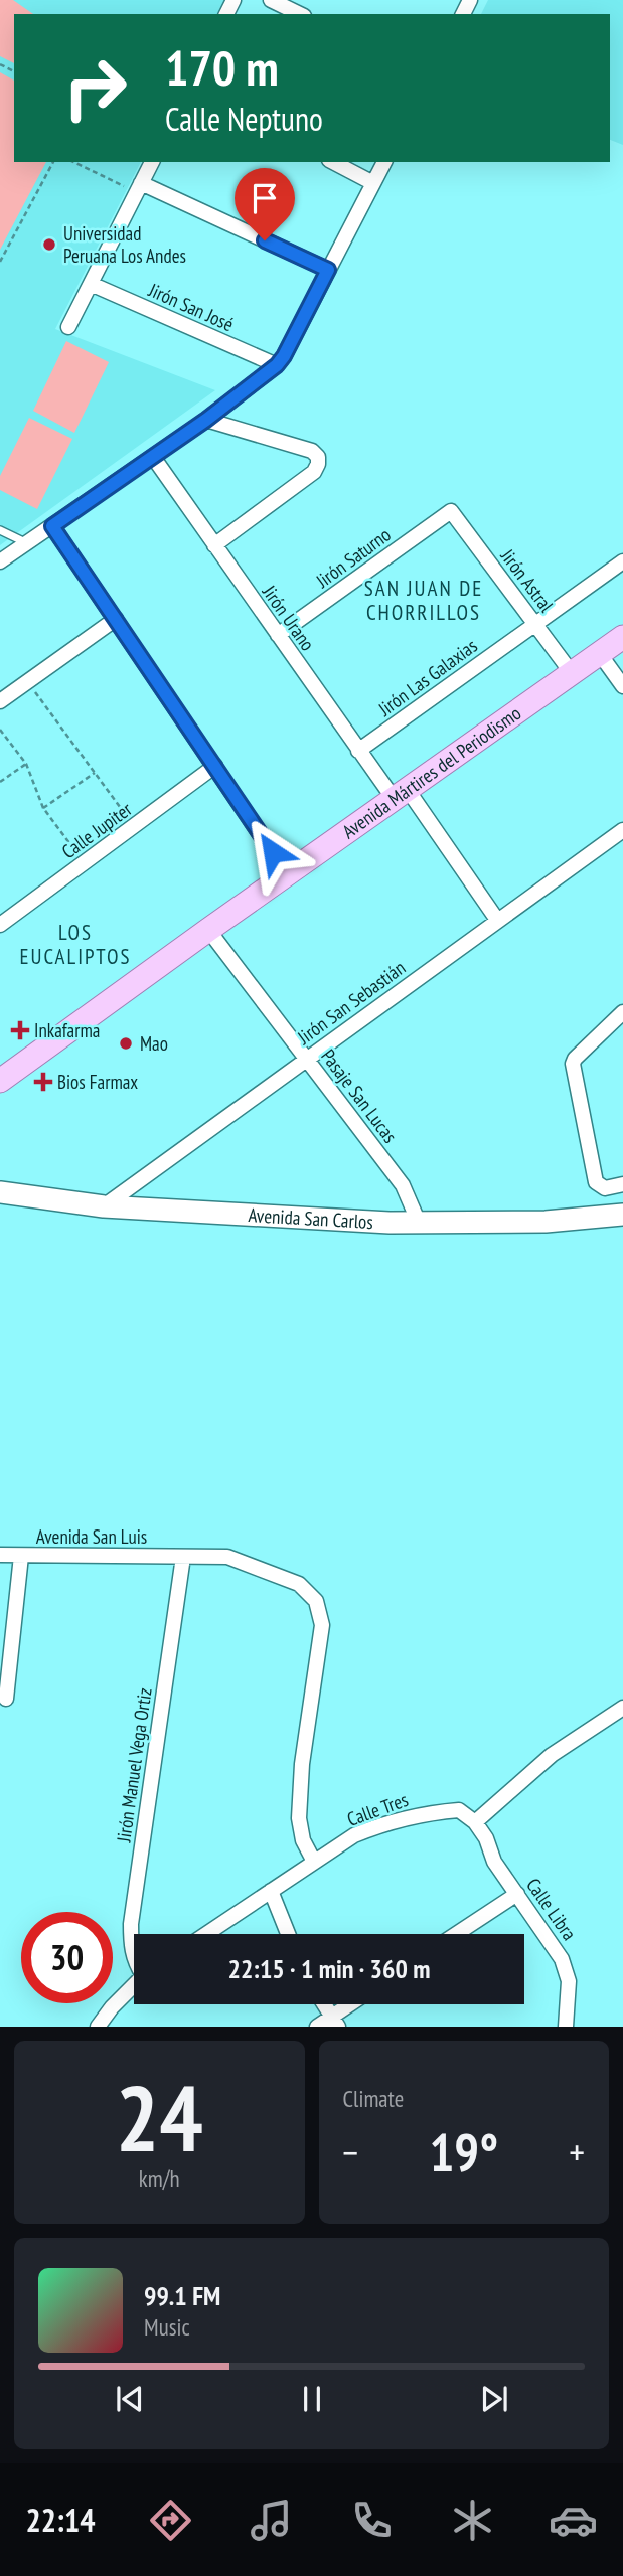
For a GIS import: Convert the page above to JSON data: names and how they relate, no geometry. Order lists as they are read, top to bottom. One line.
{"streets":{"main road":["Avenida Mártires del Periodismo","Avenida San Carlos"],"street":["Jirón San José","Jirón Saturno","Jirón Astral","Jirón Urano","Jirón Las Galaxias","Calle Jupiter","Jirón San Sebastián","Pasaje San Lucas","Avenida San Luis","Jirón Manuel Vega Ortiz","Calle Tres","Calle Libra"]},"crossings":[["Jirón Saturno","Jirón Astral"],["Jirón Saturno","Jirón Urano"],["Jirón Astral","Jirón Las Galaxias"],["Jirón Astral","Avenida Mártires del Periodismo"],["Jirón Urano","Jirón Las Galaxias"],["Jirón Urano","Avenida Mártires del Periodismo"],["Jirón Urano","Jirón San Sebastián"],["Avenida Mártires del Periodismo","Pasaje San Lucas"],["Jirón San Sebastián","Pasaje San Lucas"],["Jirón San Sebastián","Avenida San Carlos"],["Pasaje San Lucas","Avenida San Carlos"],["Avenida San Luis","Jirón Manuel Vega Ortiz"],["Avenida San Luis","Calle Tres"],["Calle Tres","Calle Libra"]],"districts":["SAN JUAN DE CHORRILLOS","LOS EUCALIPTOS"],"places":{"other":["Universidad Peruana Los Andes","Mao"],"health":["Inkafarma","Bios Farmax"]},"page":{"turn":["170 m","Calle Neptuno"],"limit":"30","trip":"22:15 · 1 min · 360 m","tile":[["24","km/h"],"Climate"],"heat":["−","19°","+"],"song":["99.1 FM","Music"],"tabs":"22:14"}}
